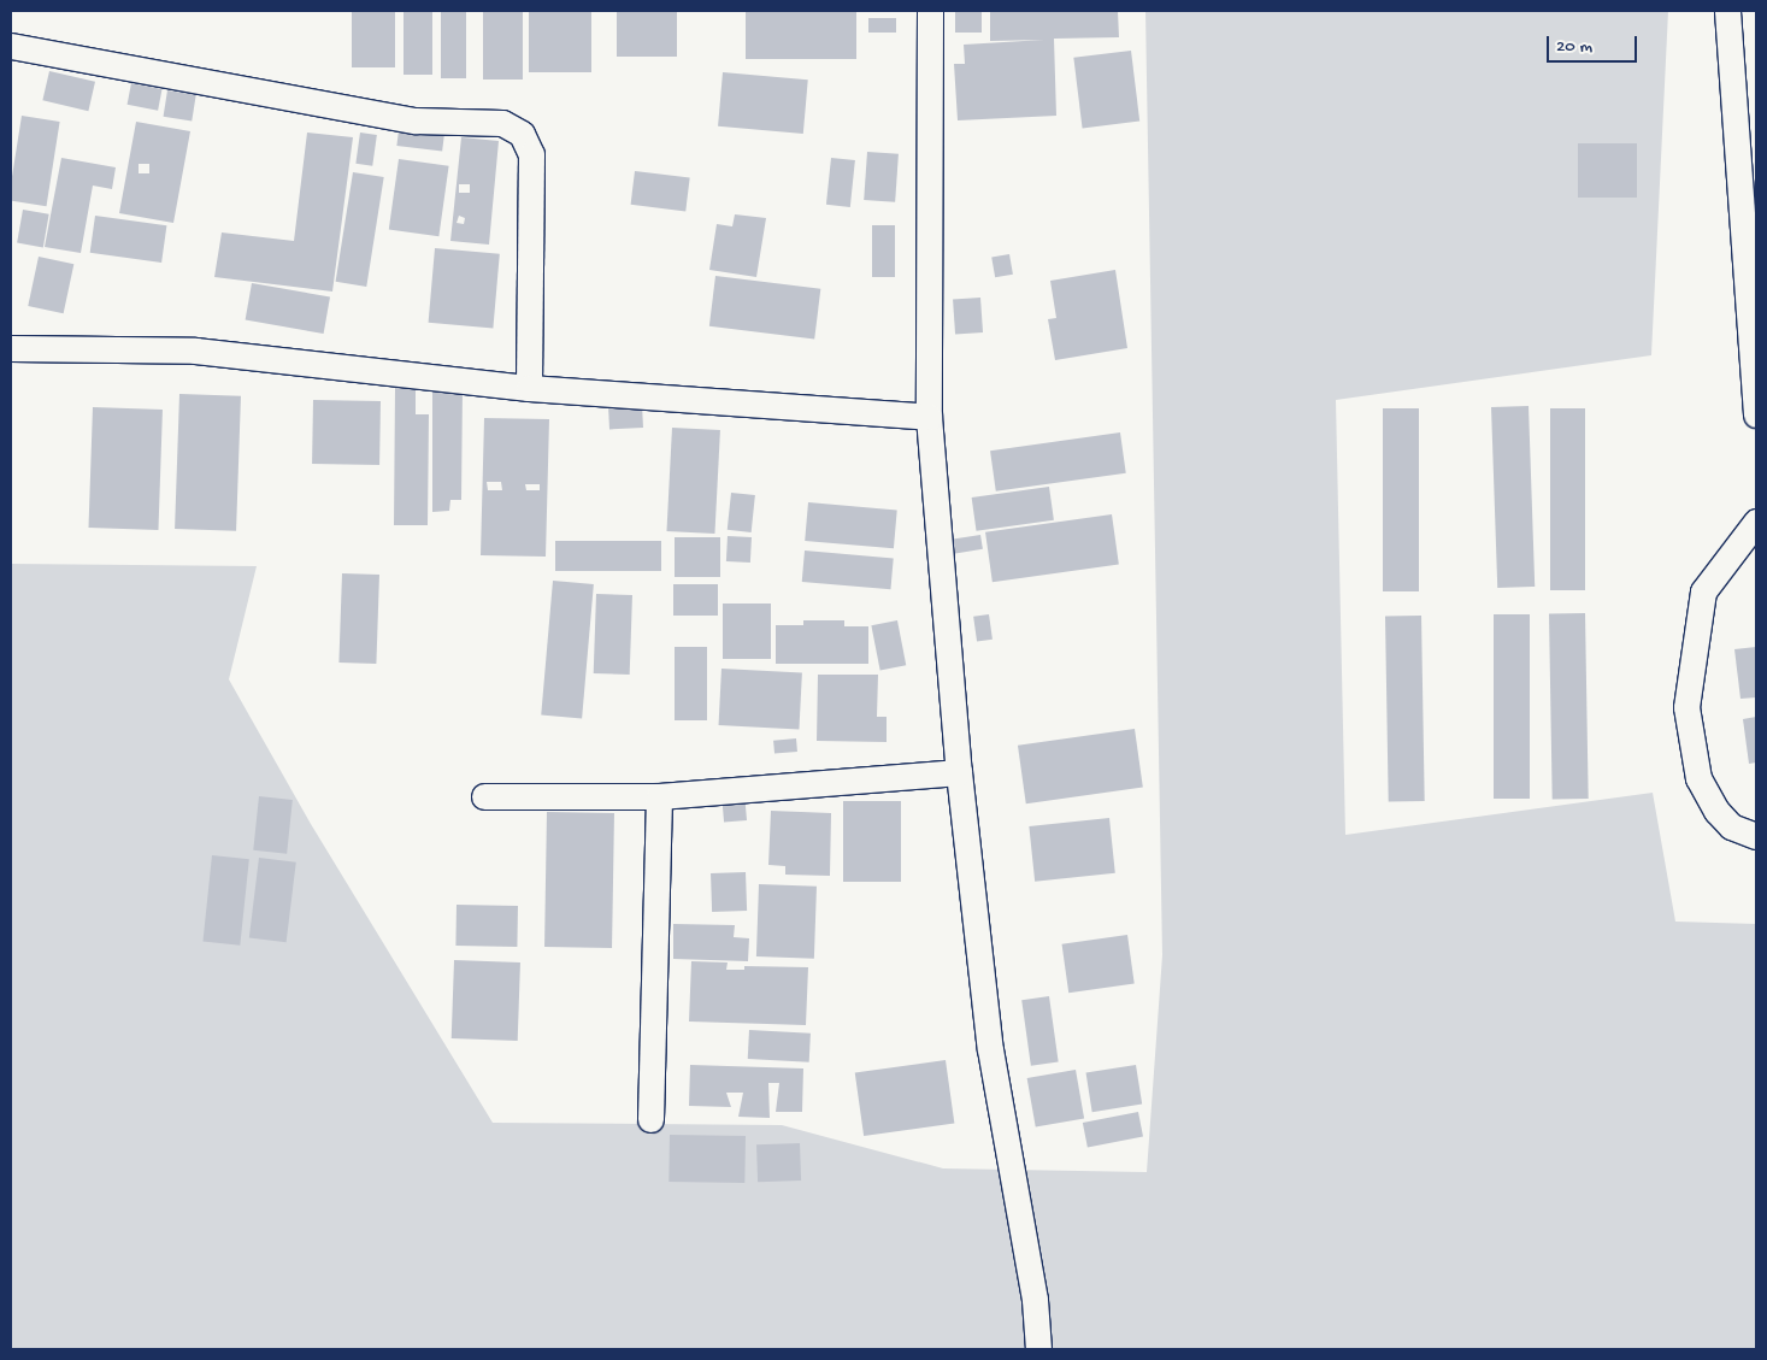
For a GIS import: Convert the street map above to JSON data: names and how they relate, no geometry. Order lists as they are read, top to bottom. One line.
{"scale_bar":"20 m"}
